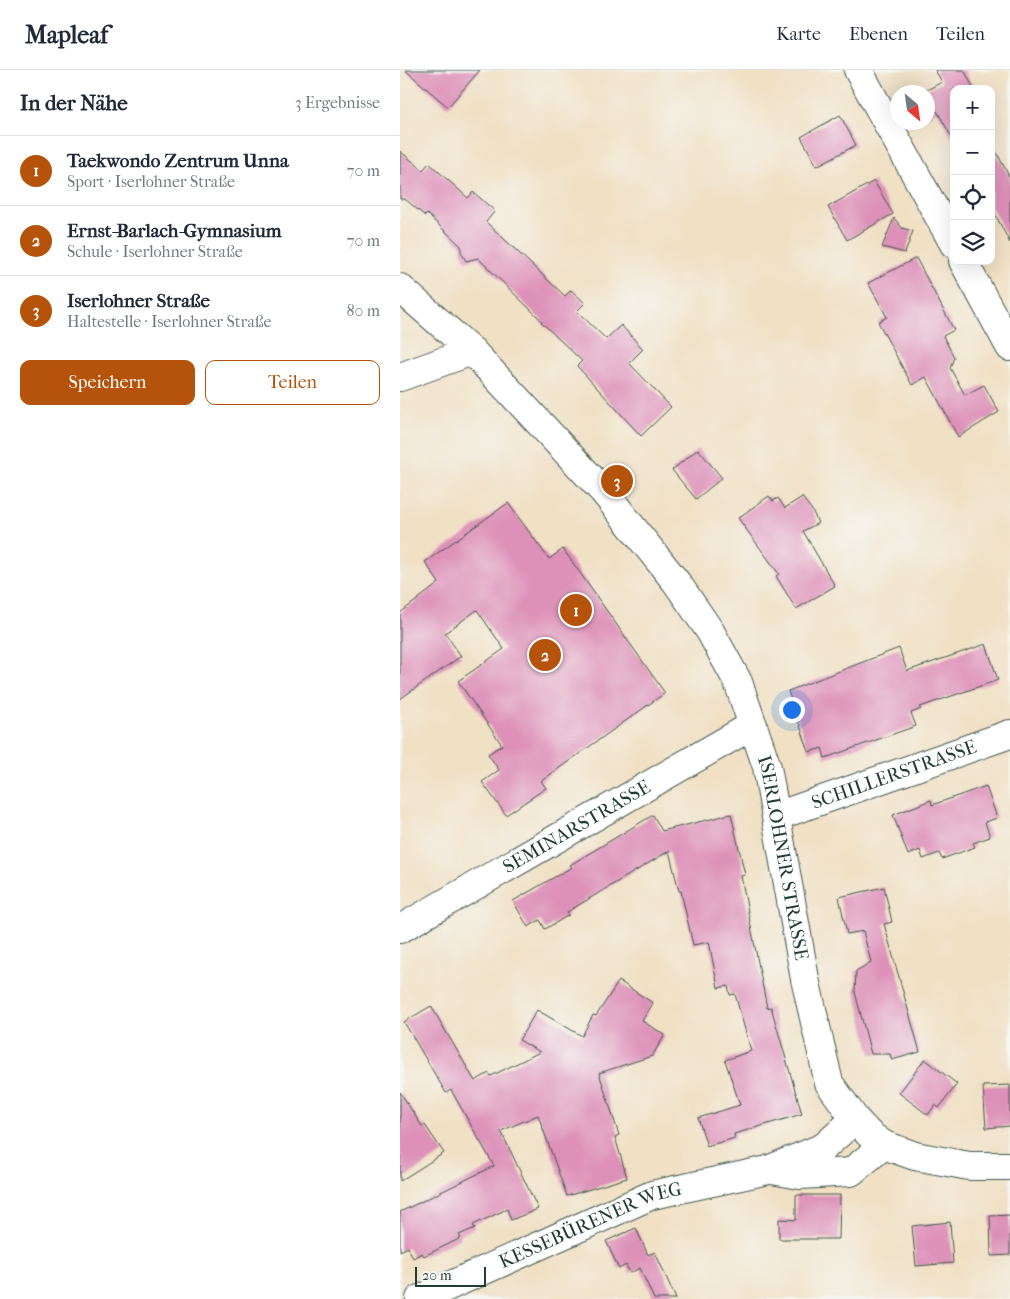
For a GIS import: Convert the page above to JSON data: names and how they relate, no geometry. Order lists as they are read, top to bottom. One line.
{"streets":{"main road":["SCHILLERSTRASSE","SEMINARSTRASSE","ISERLOHNER STRASSE","KESSEBÜRENER WEG"]},"crossings":[["SCHILLERSTRASSE","ISERLOHNER STRASSE"],["SEMINARSTRASSE","ISERLOHNER STRASSE"],["ISERLOHNER STRASSE","KESSEBÜRENER WEG"]],"scale_bar":"20 m","north":"bottom right","page":{"header":"Mapleaf","nav":["Karte","Ebenen","Teilen"],"heading":["In der Nähe","3 Ergebnisse"],"map_buttons":["+","−"],"list":[{"mark":"1","name":"Taekwondo Zentrum Unna","note":"Sport · Iserlohner Straße","value":"70 m"},{"mark":"2","name":"Ernst-Barlach-Gymnasium","note":"Schule · Iserlohner Straße","value":"70 m"},{"mark":"3","name":"Iserlohner Straße","note":"Haltestelle · Iserlohner Straße","value":"80 m"}],"buttons":["Speichern","Teilen"],"pins":["3","1","2"],"scale":"20 m"}}
